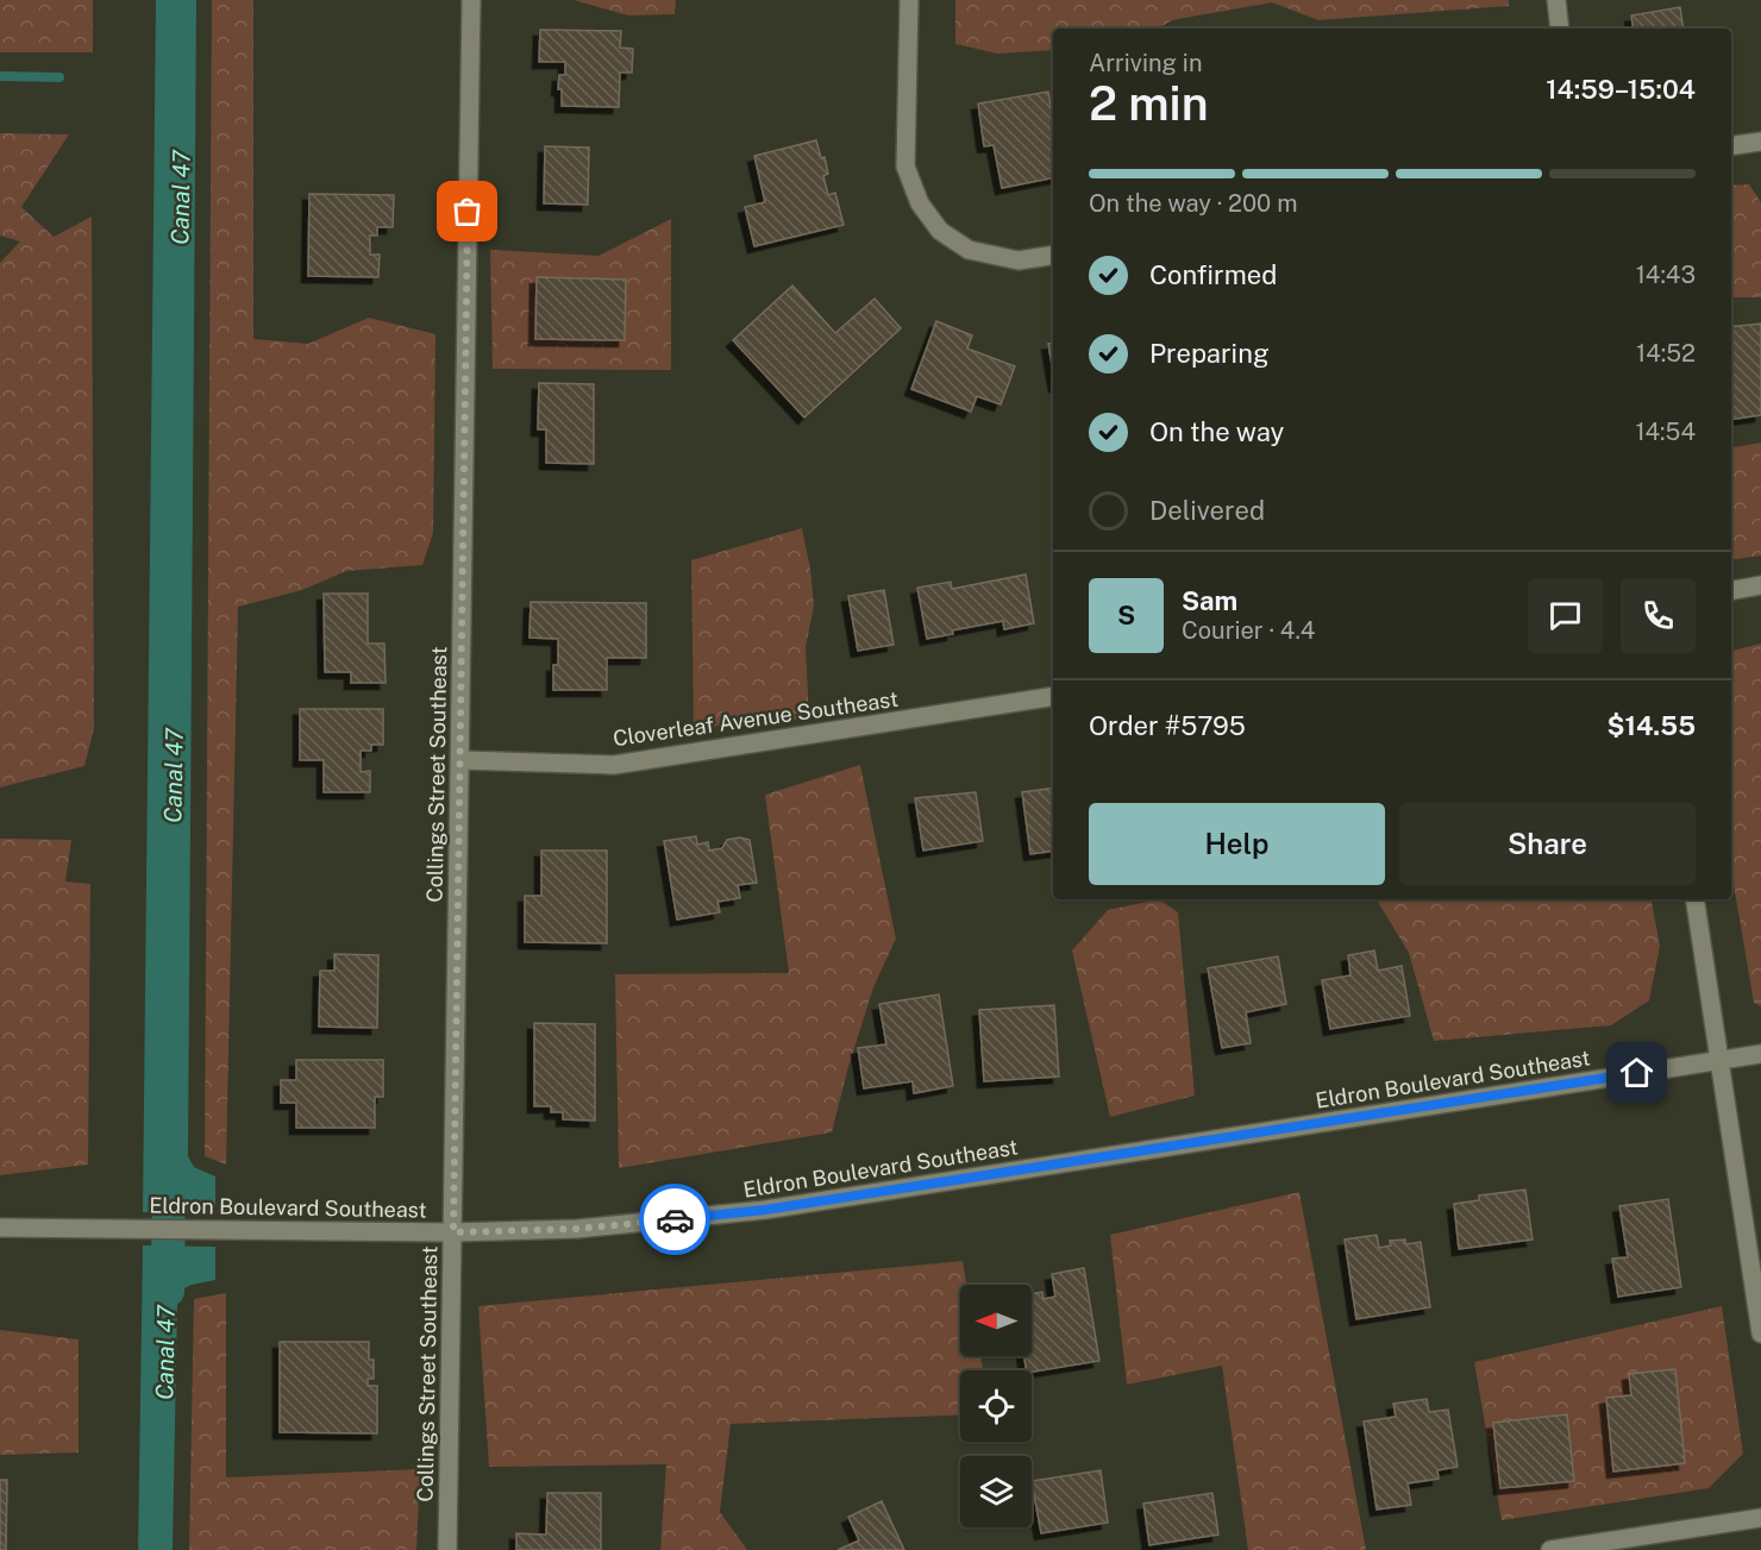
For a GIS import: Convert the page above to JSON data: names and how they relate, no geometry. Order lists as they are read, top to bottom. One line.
{"streets":{"street":["Cloverleaf Avenue Southeast","Collings Street Southeast","Eldron Boulevard Southeast"]},"crossings":[["Cloverleaf Avenue Southeast","Collings Street Southeast"],["Collings Street Southeast","Eldron Boulevard Southeast"]],"water":["Canal 47"],"north":"left","page":{"heading":["2 min","Arriving in","14:59–15:04"],"panel":["Sam","Courier · 4.4","Order #5795","$14.55"],"bar":"On the way · 200 m","list":[["Confirmed","14:43"],["Preparing","14:52"],["On the way","14:54"],"Delivered"],"round":"S","buttons":["Help","Share"]}}
